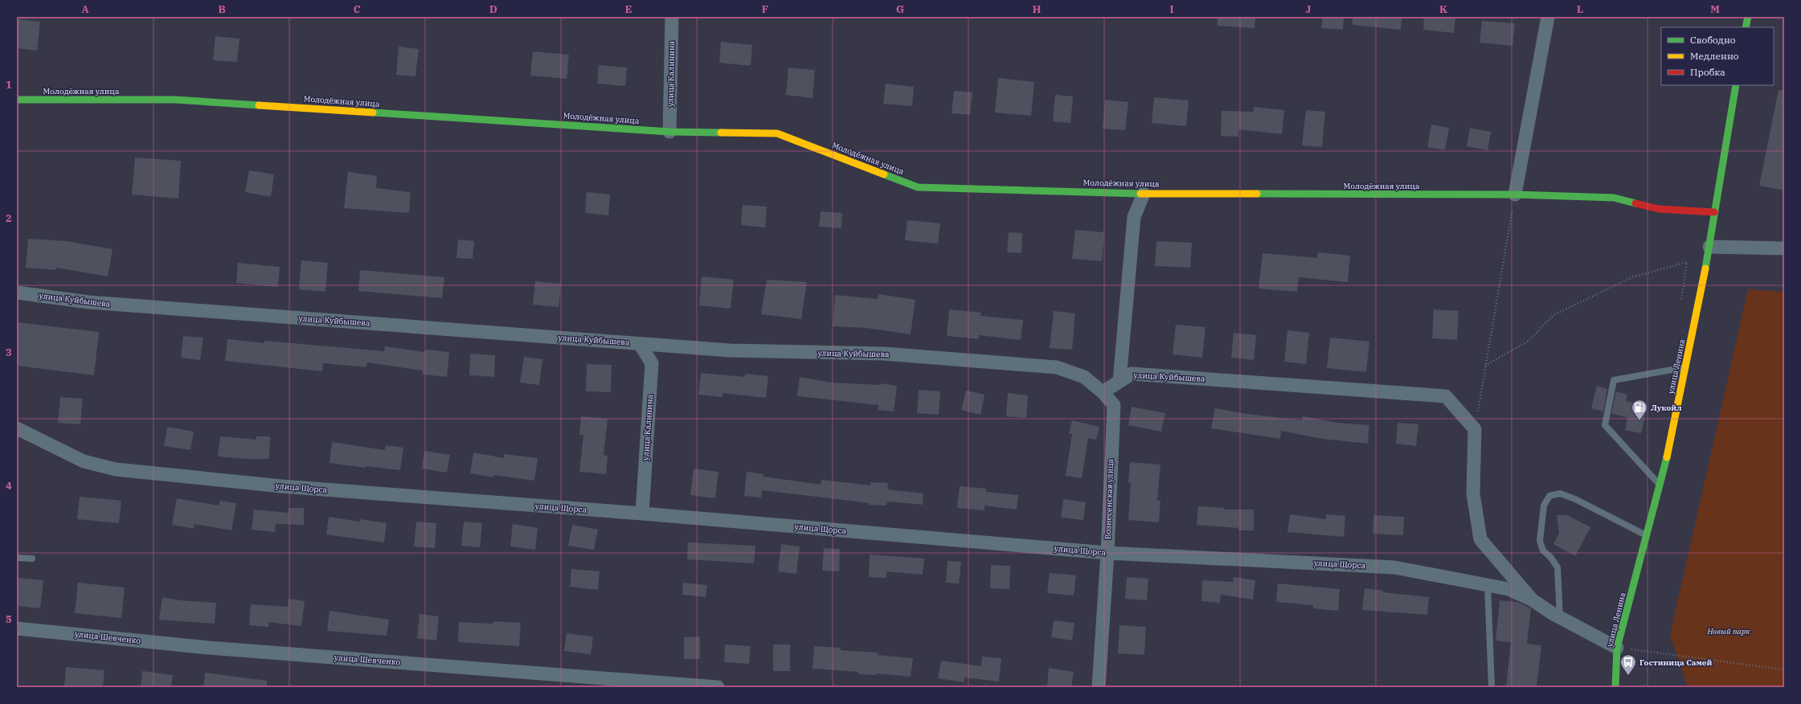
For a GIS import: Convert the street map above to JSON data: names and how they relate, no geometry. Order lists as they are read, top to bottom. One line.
{"streets":{"street":["улица Калинина","Молодёжная улица","улица Куйбышева","улица Ленина","улица Щорса","Вознесенская улица","улица Шевченко"]},"crossings":[["улица Калинина","Молодёжная улица"],["улица Калинина","улица Куйбышева"],["улица Калинина","улица Щорса"],["Молодёжная улица","улица Ленина"],["улица Куйбышева","Вознесенская улица"],["улица Ленина","улица Щорса"],["улица Щорса","Вознесенская улица"]],"parks":["Новый парк"],"places":{"fuel station":["Лукойл"],"bus stop":["Гостиница Самей"]},"legend":["Свободно","Медленно","Пробка"],"grid":{"columns":["A","B","C","D","E","F","G","H","I","J","K","L","M"],"rows":["1","2","3","4","5"]}}
